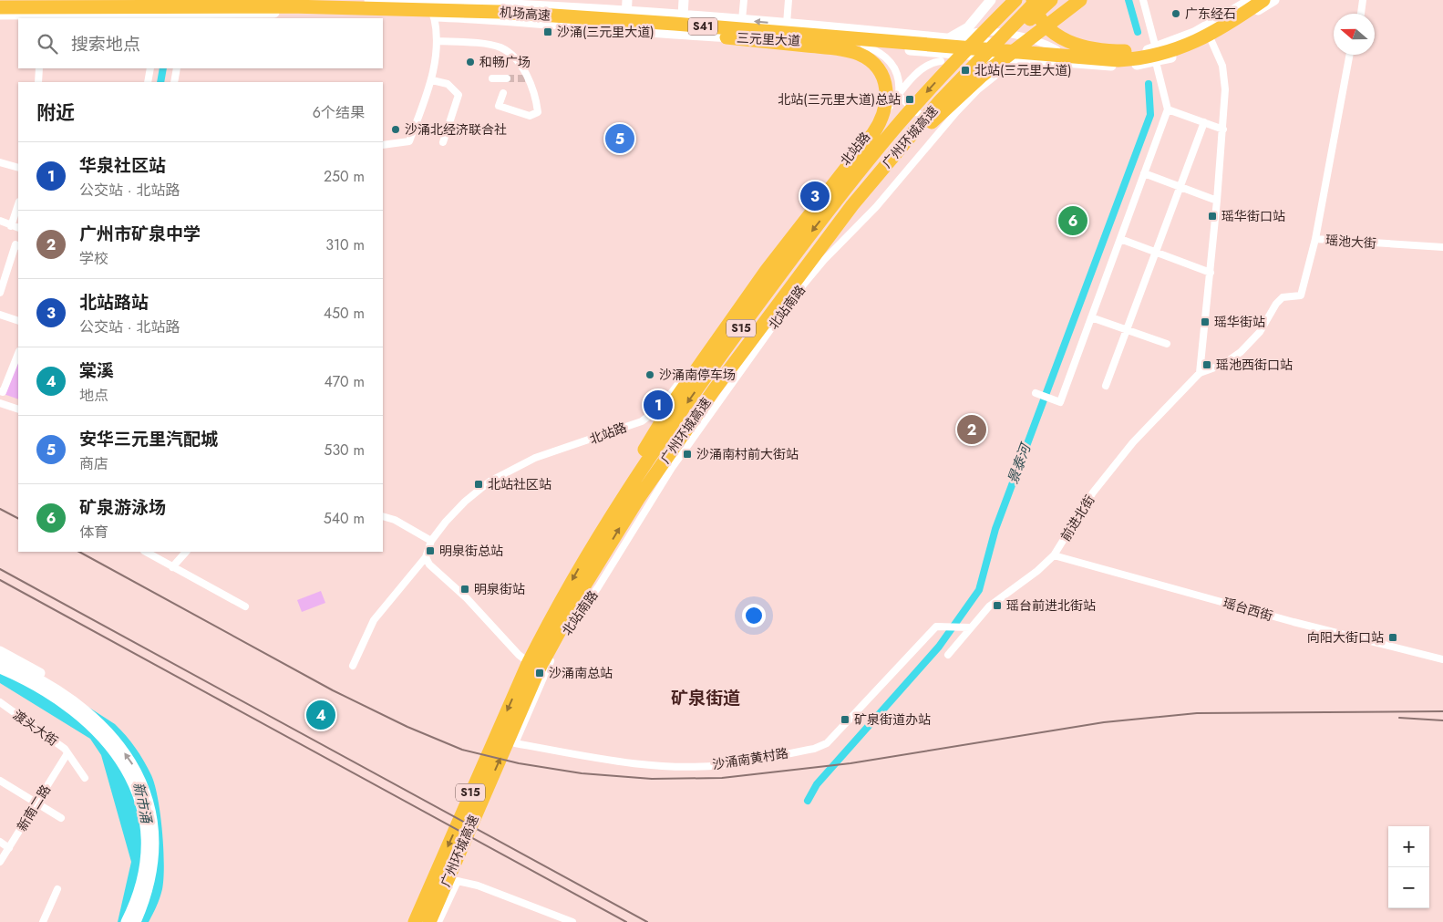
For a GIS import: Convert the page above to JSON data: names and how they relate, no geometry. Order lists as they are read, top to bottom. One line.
{"streets":{"highway":["机场高速","S41","广州环城高速","S15"],"main road":["三元里大道"],"street":["北站路","瑶池大街","北站南路","前进北街","瑶台西街","渡头大街","沙涌南黄村路","新南二路"]},"crossings":[["机场高速","三元里大道"],["瑶池大街","前进北街"],["北站南路","沙涌南黄村路"],["前进北街","瑶台西街"],["前进北街","沙涌南黄村路"],["渡头大街","新南二路"]],"districts":["矿泉街道"],"water":["景泰河","新市涌"],"places":{"other":["广东经石","和畅广场","沙涌北经济联合社","沙涌南停车场"],"transit":["沙涌(三元里大道)","北站(三元里大道)","北站(三元里大道)总站","瑶华街口站","瑶华街站","瑶池西街口站","沙涌南村前大街站","北站社区站","明泉街总站","明泉街站","瑶台前进北街站","向阳大街口站","沙涌南总站","矿泉街道办站"]},"north":"left","page":{"search":"搜索地点","heading":["附近","6个结果"],"pins":["5","3","6","1","2","4"],"list":[{"mark":"1","name":"华泉社区站","note":"公交站 · 北站路","value":"250 m"},{"mark":"2","name":"广州市矿泉中学","note":"学校","value":"310 m"},{"mark":"3","name":"北站路站","note":"公交站 · 北站路","value":"450 m"},{"mark":"4","name":"棠溪","note":"地点","value":"470 m"},{"mark":"5","name":"安华三元里汽配城","note":"商店","value":"530 m"},{"mark":"6","name":"矿泉游泳场","note":"体育","value":"540 m"}],"map_buttons":["+","−"]}}
